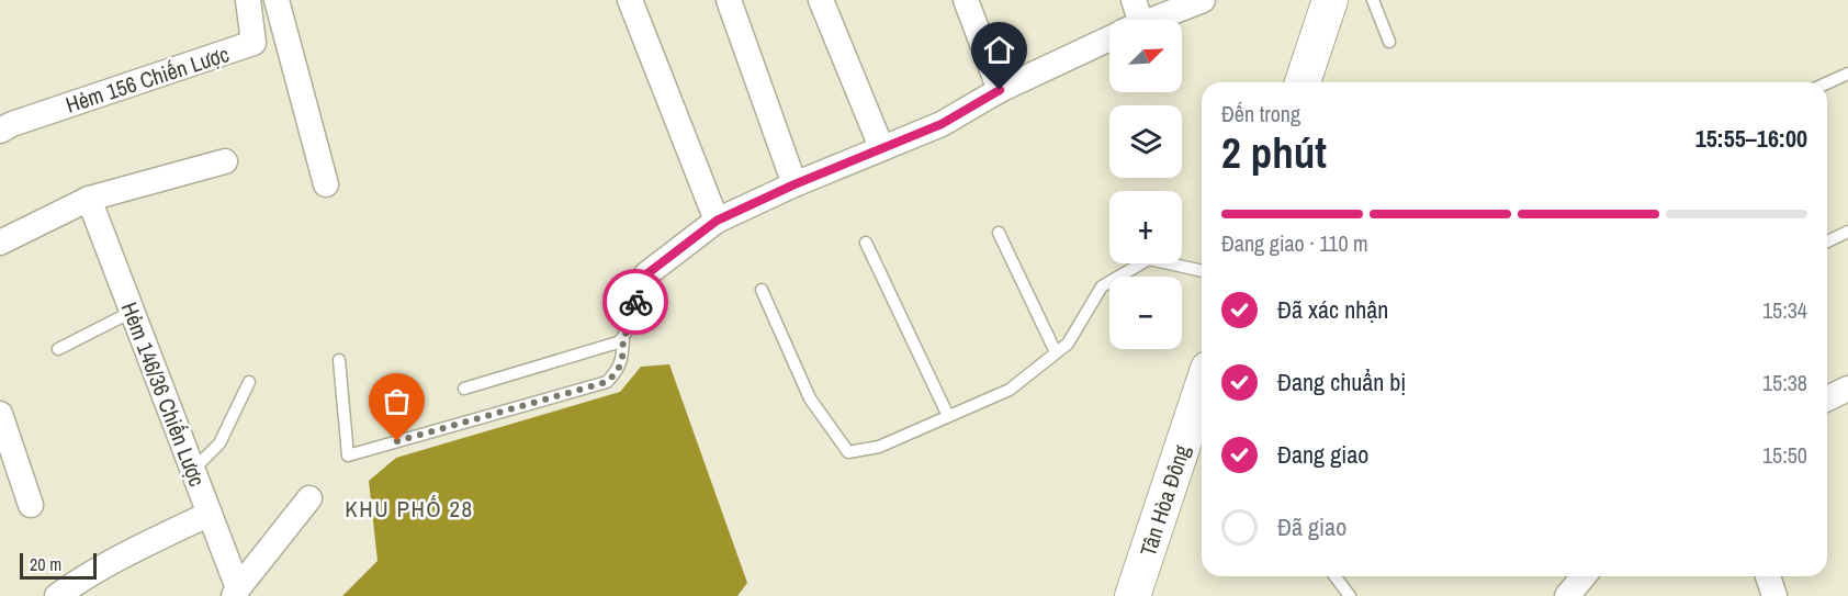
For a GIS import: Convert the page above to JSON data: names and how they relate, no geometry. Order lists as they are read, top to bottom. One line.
{"streets":{"street":["Hẻm 156 Chiến Lược","Hẻm 146/36 Chiến Lược","Tân Hòa Đông"]},"districts":["KHU PHỐ 28"],"scale_bar":"20 m","north":"top right","page":{"map_buttons":["+","−"],"heading":["2 phút","Đến trong","15:55–16:00"],"bar":"Đang giao · 110 m","list":[["Đã xác nhận","15:34"],["Đang chuẩn bị","15:38"],["Đang giao","15:50"],"Đã giao"],"scale":"20 m"}}
